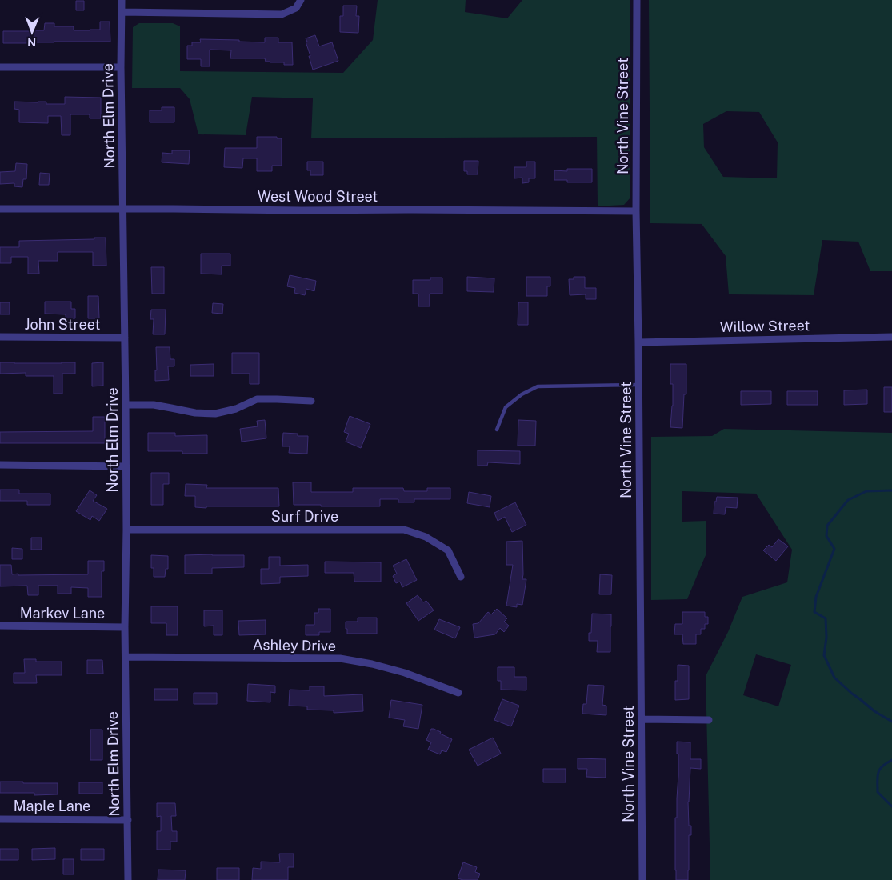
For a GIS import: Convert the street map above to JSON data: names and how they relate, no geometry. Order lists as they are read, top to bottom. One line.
{"streets":{"street":["North Elm Drive","North Vine Street","West Wood Street","John Street","Willow Street","Surf Drive","Markev Lane","Ashley Drive","Maple Lane"]},"crossings":[["North Elm Drive","West Wood Street"],["North Elm Drive","John Street"],["North Elm Drive","Surf Drive"],["North Elm Drive","Markev Lane"],["North Elm Drive","Ashley Drive"],["North Elm Drive","Maple Lane"],["North Vine Street","West Wood Street"],["North Vine Street","Willow Street"]],"north":"bottom"}
